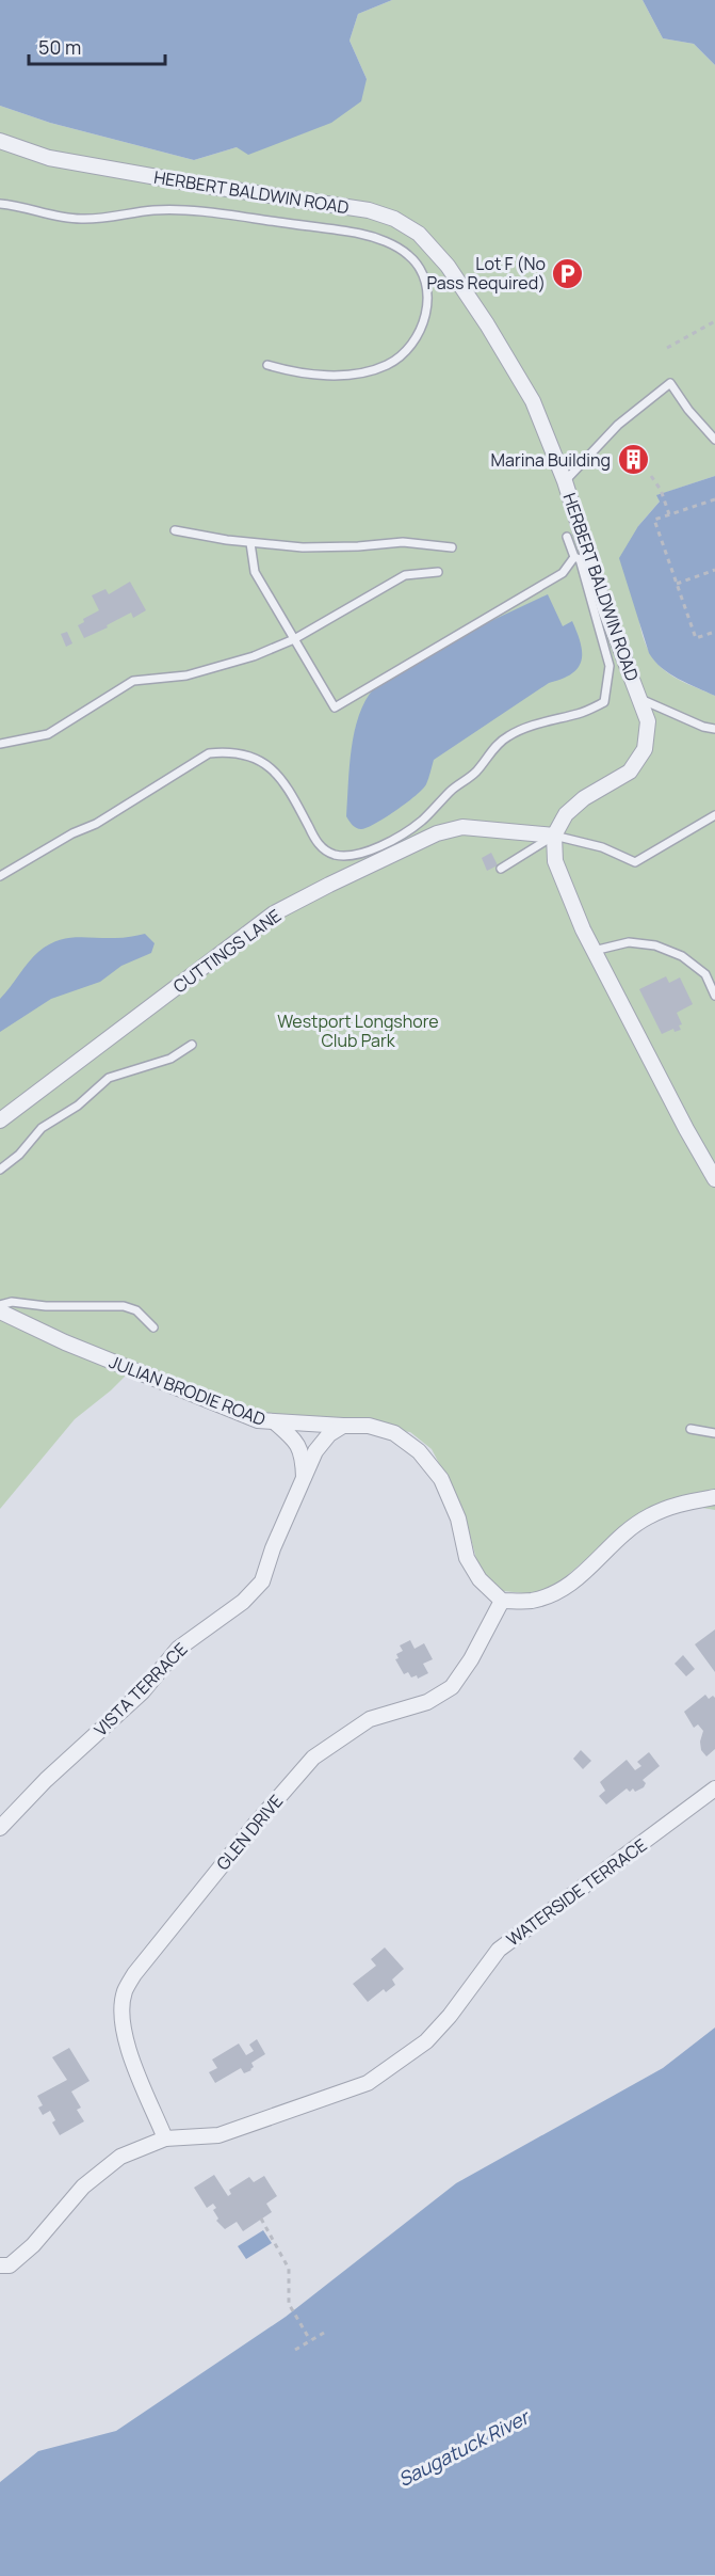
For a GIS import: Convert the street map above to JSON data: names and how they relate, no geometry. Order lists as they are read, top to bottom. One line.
{"streets":{"street":["HERBERT BALDWIN ROAD","CUTTINGS LANE","JULIAN BRODIE ROAD","VISTA TERRACE","GLEN DRIVE","WATERSIDE TERRACE"]},"crossings":[["HERBERT BALDWIN ROAD","CUTTINGS LANE"],["JULIAN BRODIE ROAD","VISTA TERRACE"],["JULIAN BRODIE ROAD","GLEN DRIVE"],["GLEN DRIVE","WATERSIDE TERRACE"]],"water":["Saugatuck River"],"parks":["Westport Longshore Club Park"],"places":{"parking":["Lot F (No Pass Required)"],"building":["Marina Building"]},"scale_bar":"50 m"}
